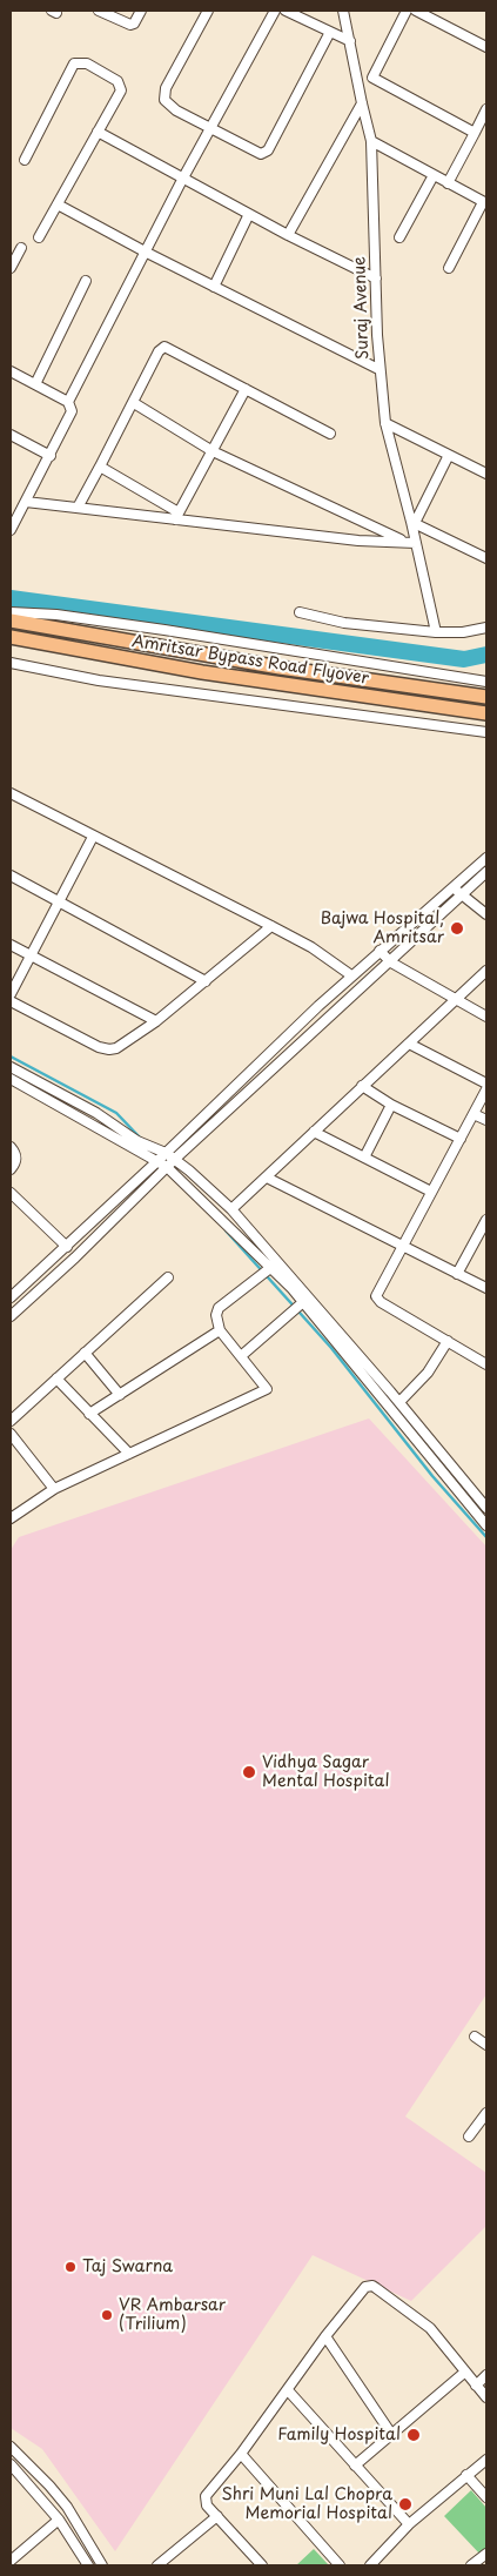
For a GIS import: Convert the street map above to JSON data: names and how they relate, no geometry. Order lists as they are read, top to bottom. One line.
{"streets":{"highway":["Amritsar Bypass Road Flyover"],"street":["Suraj Avenue"]},"places":["Bajwa Hospital, Amritsar","Vidhya Sagar Mental Hospital","Taj Swarna","VR Ambarsar (Trilium)","Family Hospital","Shri Muni Lal Chopra Memorial Hospital"]}
